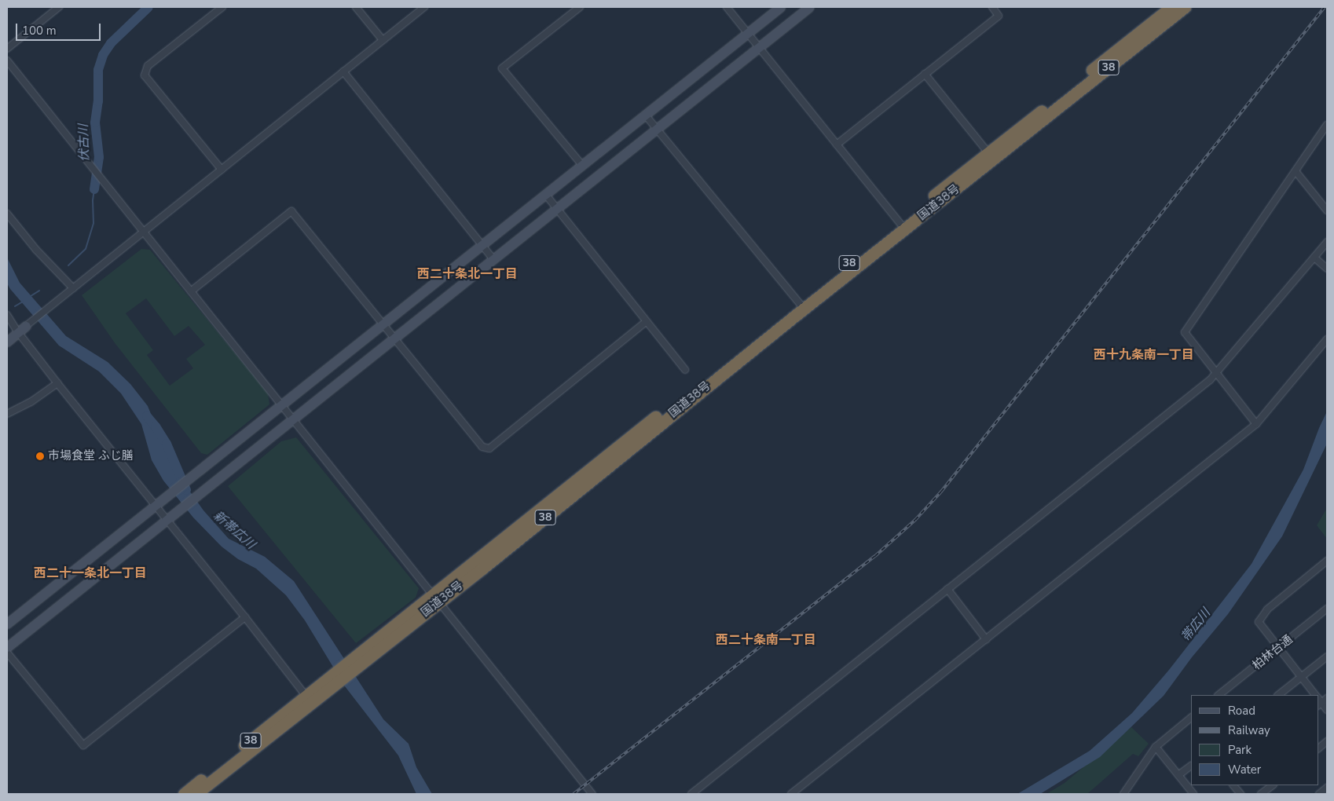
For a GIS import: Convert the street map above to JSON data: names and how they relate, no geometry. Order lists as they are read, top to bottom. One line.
{"streets":{"highway":["38","国道38号"],"street":["柏林台通"]},"districts":["西二十条北一丁目","西十九条南一丁目","西二十一条北一丁目","西二十条南一丁目"],"water":["伏古川","新帯広川","帯広川"],"places":["市場食堂 ふじ膳"],"legend":["Road","Railway","Park","Water"],"scale_bar":"100 m"}
